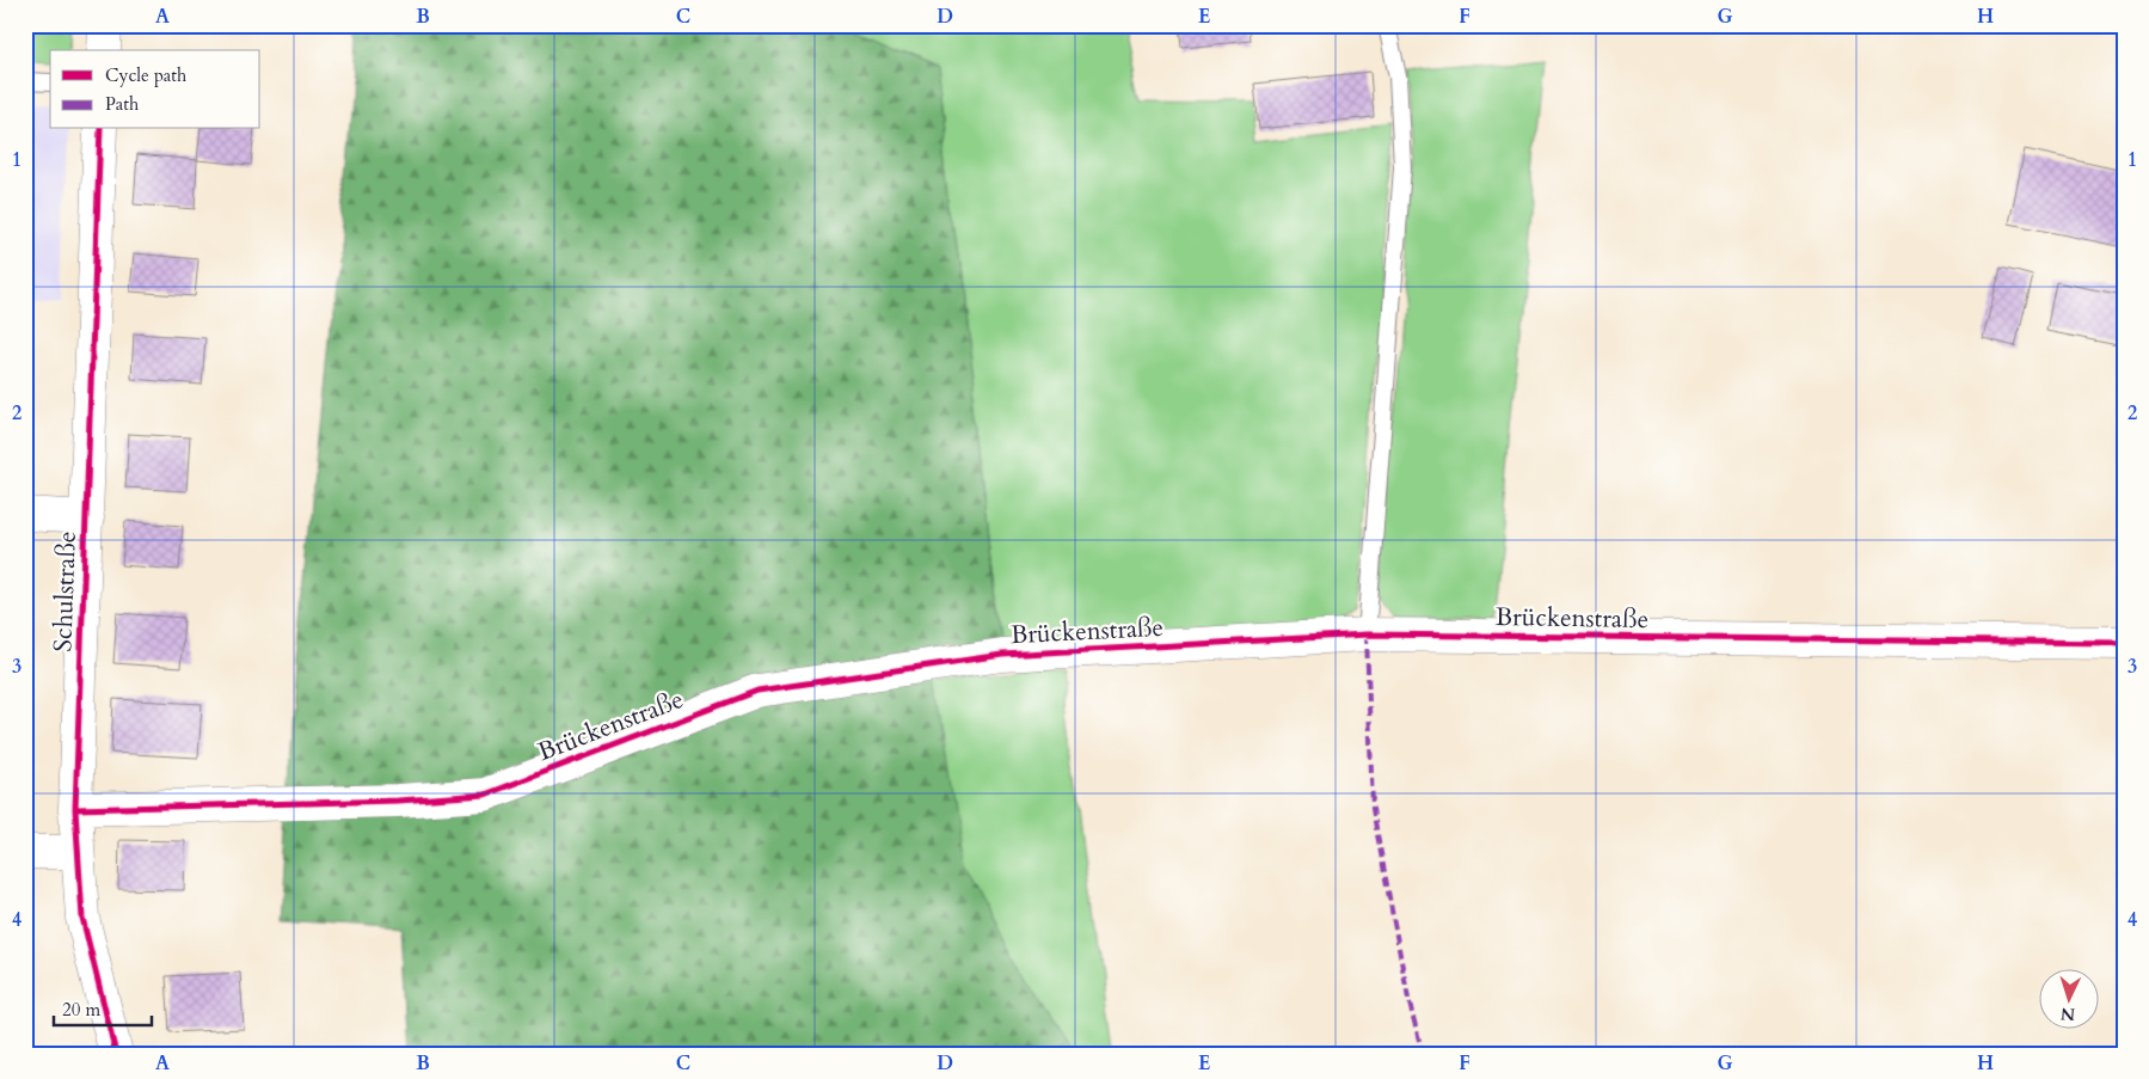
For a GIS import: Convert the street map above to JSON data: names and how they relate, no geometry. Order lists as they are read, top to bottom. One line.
{"streets":{"street":["Schulstraße","Brückenstraße"]},"crossings":[["Schulstraße","Brückenstraße"]],"legend":["Cycle path","Path"],"scale_bar":"20 m","north":"bottom","grid":{"columns":["A","B","C","D","E","F","G","H"],"rows":["1","2","3","4"]}}
